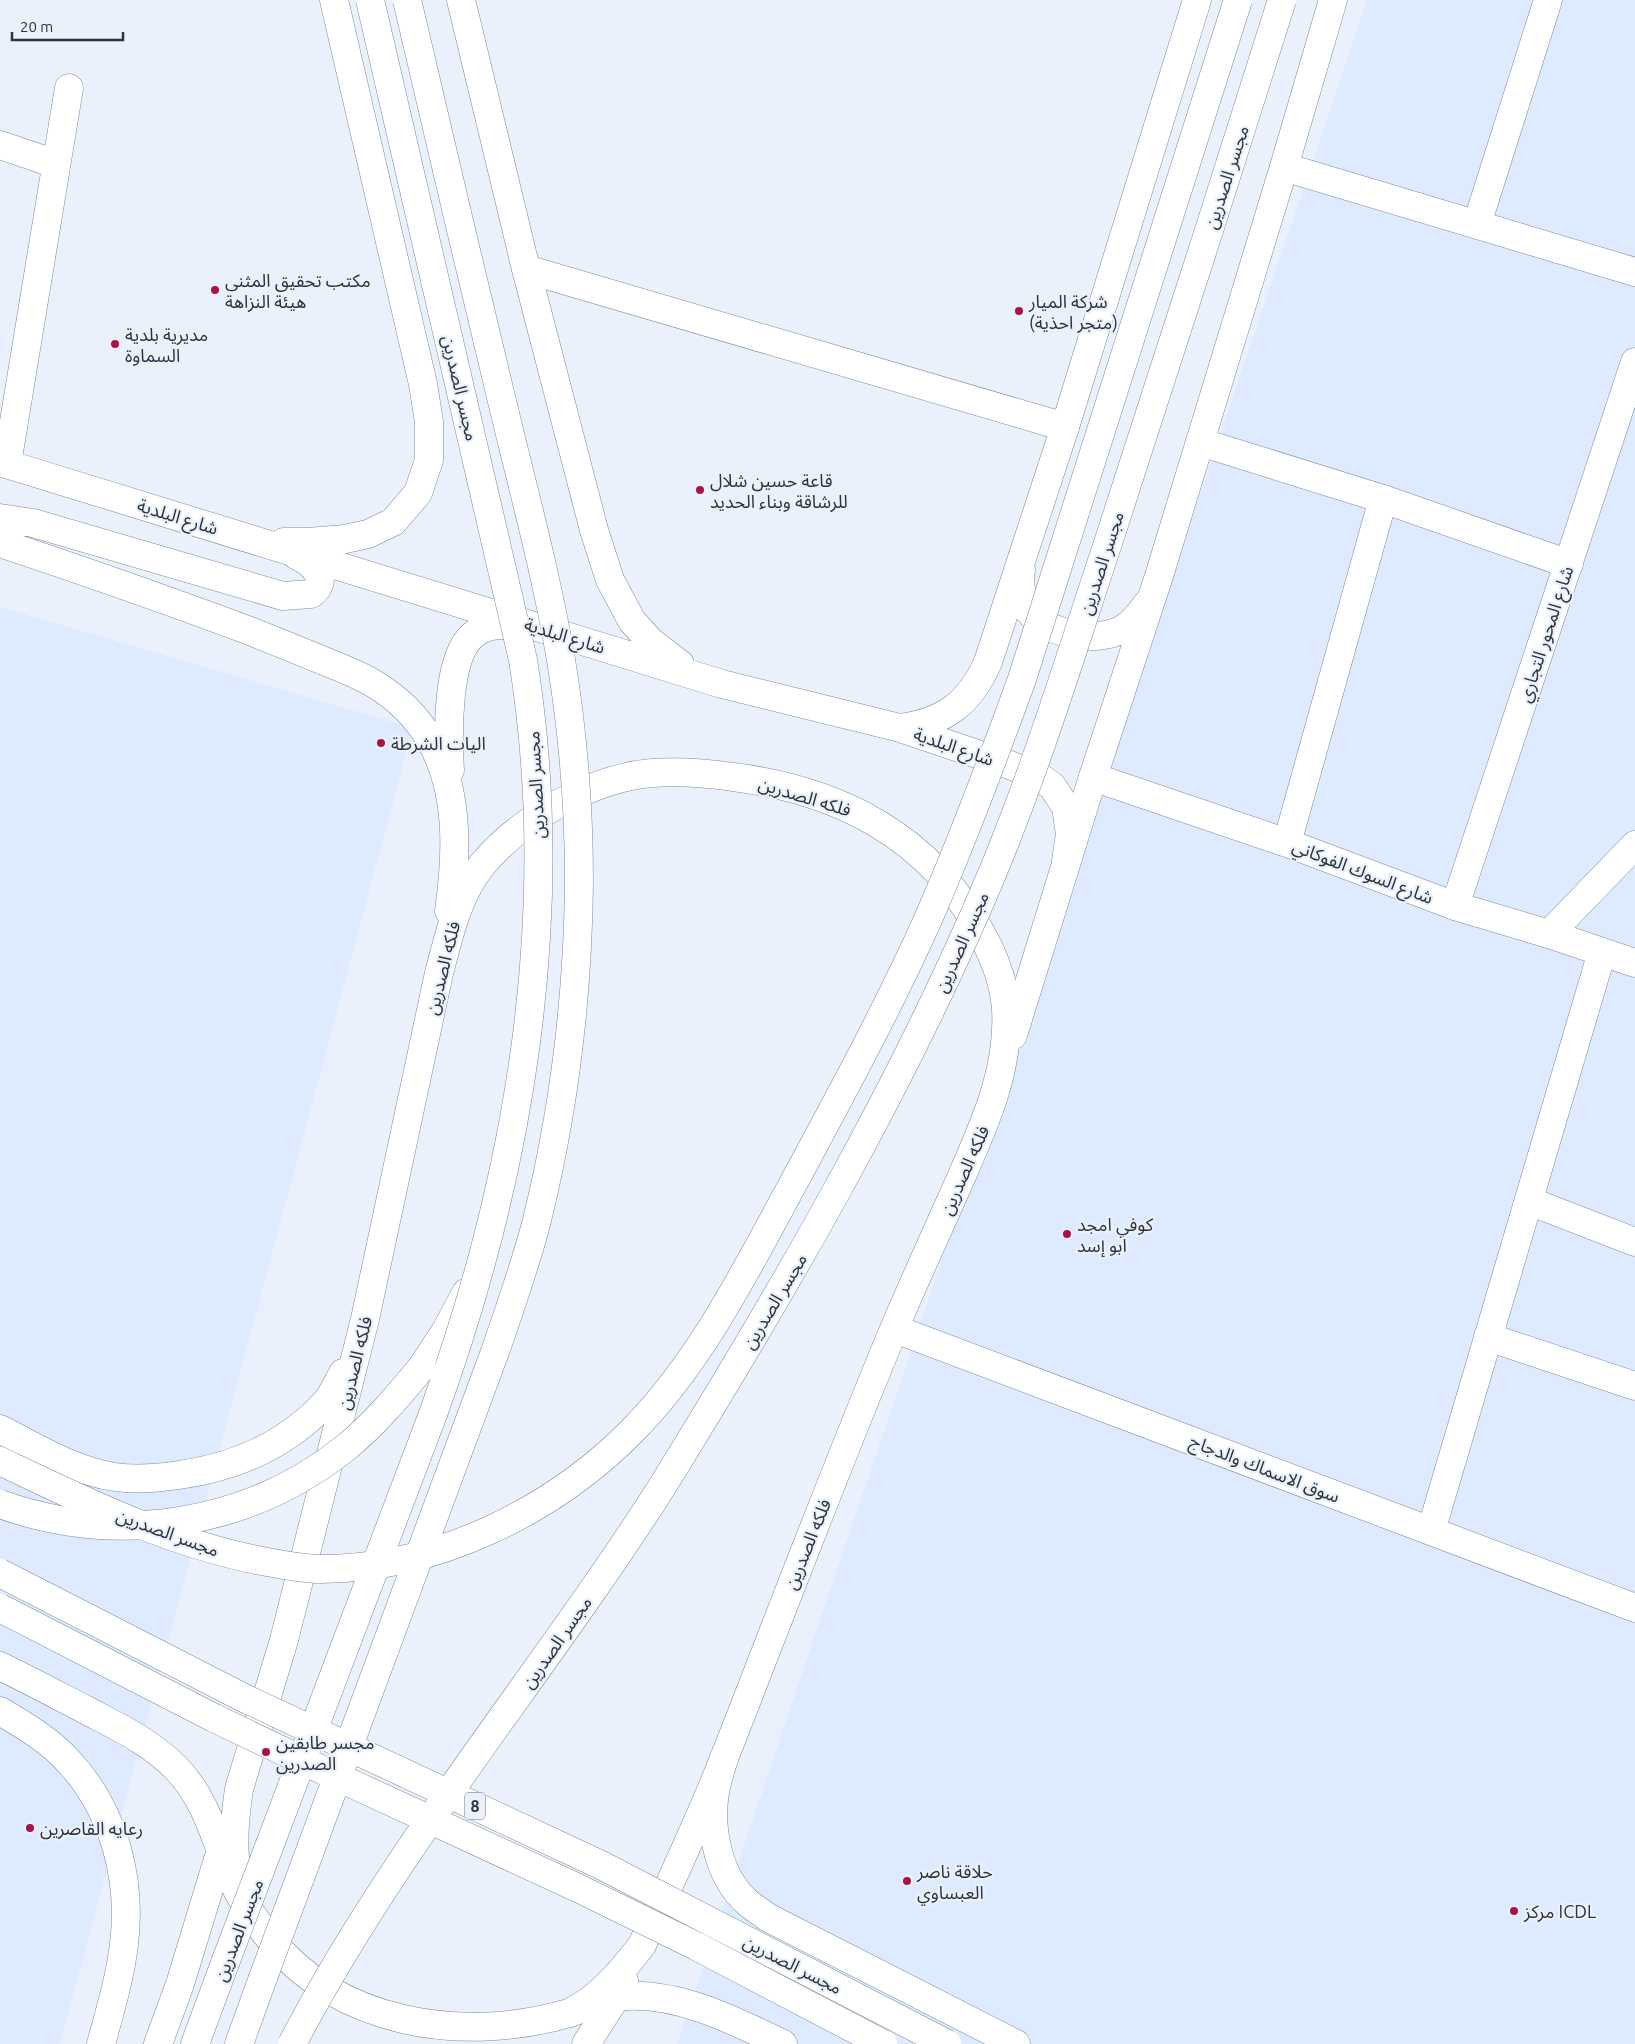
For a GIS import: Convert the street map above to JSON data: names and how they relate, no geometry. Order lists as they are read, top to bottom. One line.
{"streets":{"main road":["مجسر الصدرين","شارع البلدية","شارع المحور التجاري","فلكه الصدرين","شارع السوك الفوكاني","سوق الاسماك والدجاج","8"]},"crossings":[["شارع المحور التجاري","شارع السوك الفوكاني"],["فلكه الصدرين","سوق الاسماك والدجاج"]],"places":["مكتب تحقيق المثنى هيئة النزاهة","شركة الميار (متجر احذية)","مديرية بلدية السماوة","قاعة حسين شلال للرشاقة وبناء الحديد","اليات الشرطة","كوفي امجد ابو إسد","مجسر طابقين الصدرين","رعايه القاصرين","حلاقة ناصر العبساوي","مركز ICDL"],"scale_bar":"20 m"}
